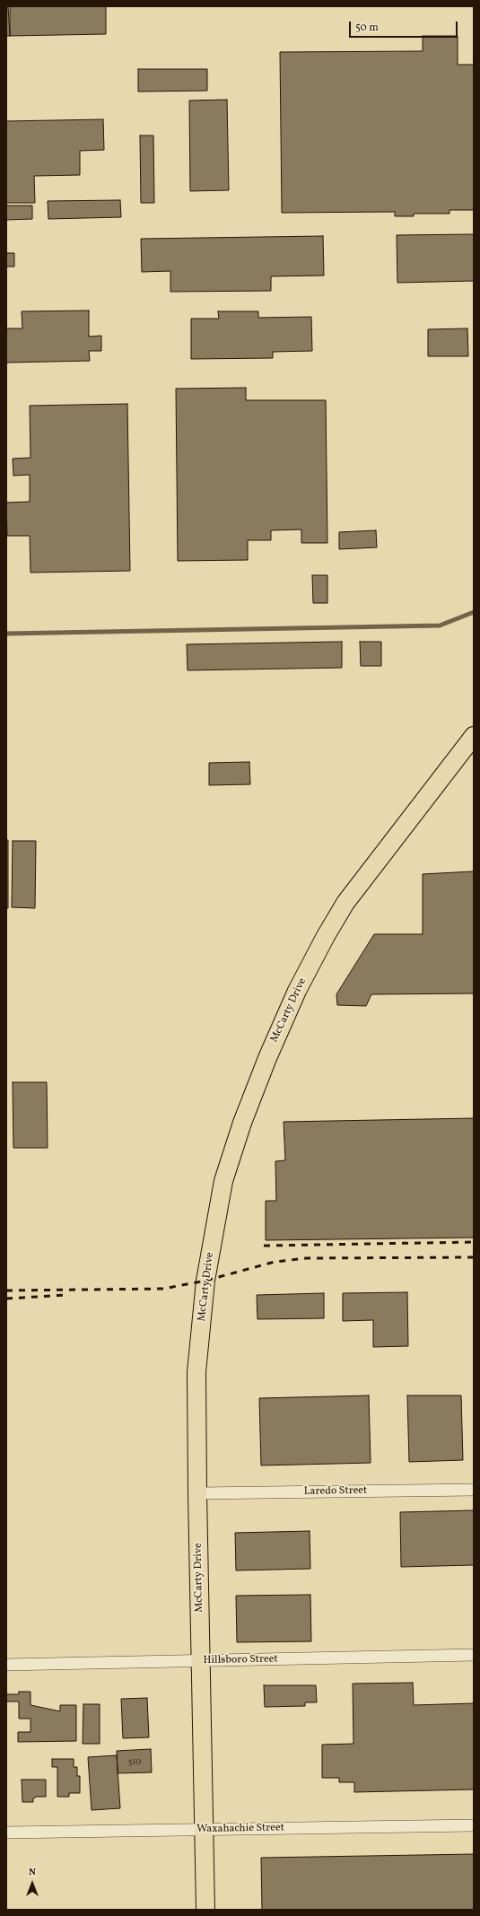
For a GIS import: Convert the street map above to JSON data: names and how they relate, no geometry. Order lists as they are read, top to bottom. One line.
{"streets":{"main road":["McCarty Drive"],"street":["Laredo Street","Hillsboro Street","Waxahachie Street"]},"crossings":[["McCarty Drive","Laredo Street"],["McCarty Drive","Hillsboro Street"],["McCarty Drive","Waxahachie Street"]],"house_numbers":["510"],"scale_bar":"50 m","north":"top"}
